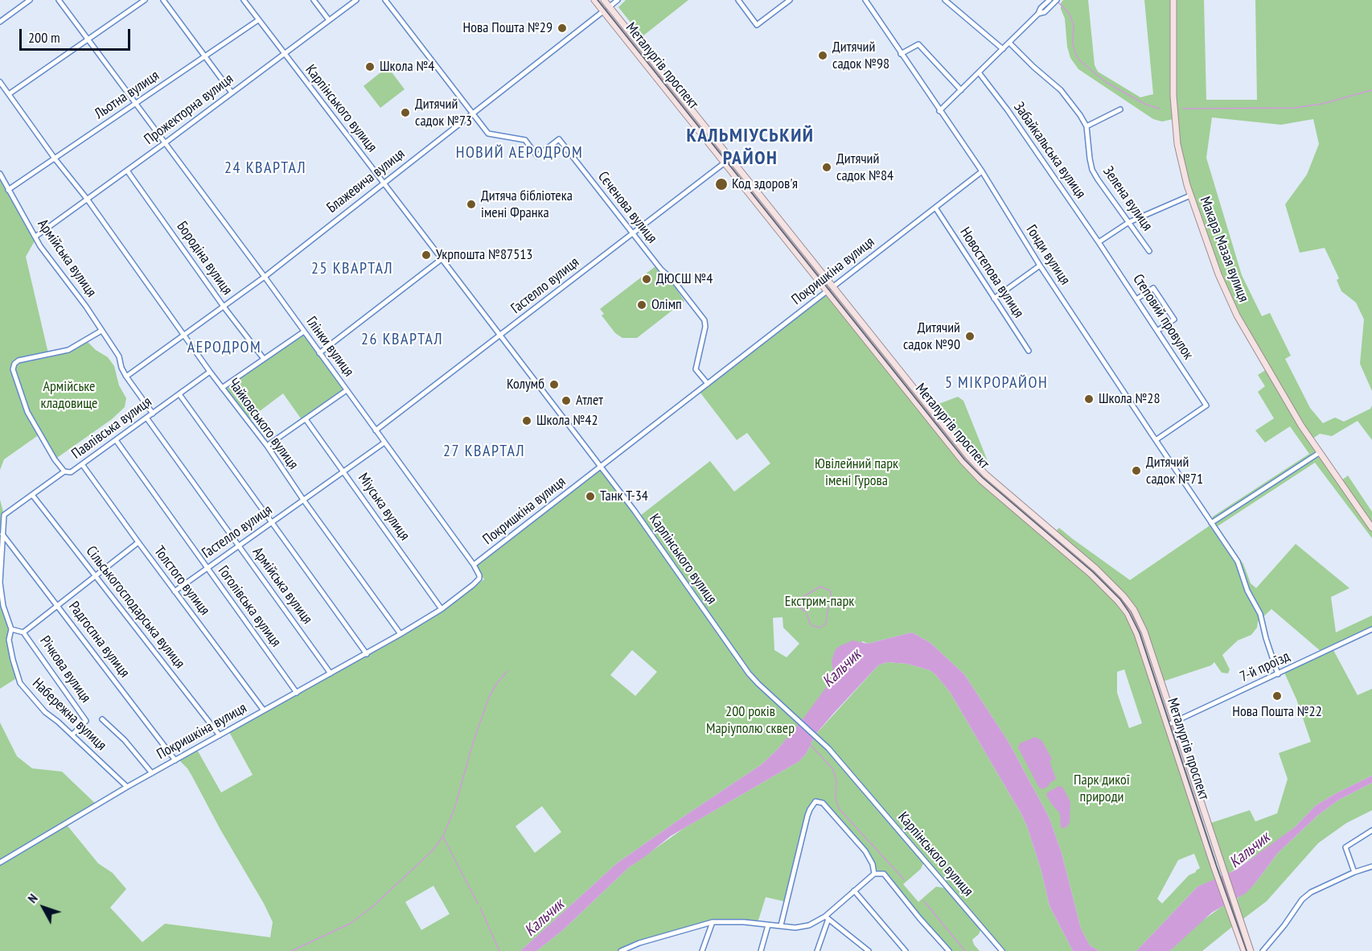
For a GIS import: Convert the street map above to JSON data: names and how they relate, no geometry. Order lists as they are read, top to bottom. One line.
{"streets":{"main road":["Металургів проспект","Блажевича вулиця","Макара Мазая вулиця","Покришкіна вулиця","Гастелло вулиця"],"street":["Льотна вулиця","Карпінського вулиця","Прожекторна вулиця","Забайкальська вулиця","Зелена вулиця","Сєченова вулиця","Гонди вулиця","Армійська вулиця","Бородіна вулиця","Новостепова вулиця","Степовий провулок","Глінки вулиця","Чайковського вулиця","Павлівська вулиця","Міуська вулиця","Толстого вулиця","Гоголівська вулиця","Сільськогосподарська вулиця","Радгоспна вулиця","7-й проїзд","Річкова вулиця","Набережна вулиця"]},"crossings":[["Металургів проспект","Блажевича вулиця"],["Металургів проспект","Покришкіна вулиця"],["Металургів проспект","Гастелло вулиця"],["Металургів проспект","7-й проїзд"],["Льотна вулиця","Карпінського вулиця"],["Льотна вулиця","Армійська вулиця"],["Льотна вулиця","Глінки вулиця"],["Льотна вулиця","Чайковського вулиця"],["Карпінського вулиця","Прожекторна вулиця"],["Карпінського вулиця","Блажевича вулиця"],["Карпінського вулиця","Покришкіна вулиця"],["Карпінського вулиця","Гастелло вулиця"],["Прожекторна вулиця","Армійська вулиця"],["Прожекторна вулиця","Бородіна вулиця"],["Прожекторна вулиця","Глінки вулиця"],["Прожекторна вулиця","Чайковського вулиця"],["Забайкальська вулиця","Степовий провулок"],["Блажевича вулиця","Сєченова вулиця"],["Блажевича вулиця","Армійська вулиця"],["Блажевича вулиця","Бородіна вулиця"],["Блажевича вулиця","Глінки вулиця"],["Блажевича вулиця","Чайковського вулиця"],["Сєченова вулиця","Покришкіна вулиця"],["Сєченова вулиця","Гастелло вулиця"],["Гонди вулиця","Покришкіна вулиця"],["Гонди вулиця","Степовий провулок"],["Гонди вулиця","7-й проїзд"],["Армійська вулиця","Покришкіна вулиця"],["Армійська вулиця","Гастелло вулиця"],["Армійська вулиця","Павлівська вулиця"],["Покришкіна вулиця","Новостепова вулиця"],["Покришкіна вулиця","Глінки вулиця"],["Покришкіна вулиця","Чайковського вулиця"],["Покришкіна вулиця","Міуська вулиця"],["Покришкіна вулиця","Толстого вулиця"],["Покришкіна вулиця","Гоголівська вулиця"],["Покришкіна вулиця","Сільськогосподарська вулиця"],["Покришкіна вулиця","Радгоспна вулиця"],["Покришкіна вулиця","Набережна вулиця"],["Гастелло вулиця","Глінки вулиця"],["Гастелло вулиця","Чайковського вулиця"],["Гастелло вулиця","Міуська вулиця"],["Гастелло вулиця","Толстого вулиця"],["Гастелло вулиця","Гоголівська вулиця"],["Чайковського вулиця","Павлівська вулиця"],["Павлівська вулиця","Толстого вулиця"],["Павлівська вулиця","Гоголівська вулиця"],["Павлівська вулиця","Сільськогосподарська вулиця"],["Павлівська вулиця","Радгоспна вулиця"],["Павлівська вулиця","Набережна вулиця"],["Радгоспна вулиця","Набережна вулиця"],["Річкова вулиця","Набережна вулиця"]],"districts":["КАЛЬМІУСЬКИЙ РАЙОН","НОВИЙ АЕРОДРОМ","24 КВАРТАЛ","25 КВАРТАЛ","26 КВАРТАЛ","АЕРОДРОМ","5 МІКРОРАЙОН","27 КВАРТАЛ"],"water":["Кальчик"],"parks":["Армійське кладовище","Ювілейний парк імені Гурова","Екстрим-парк","200 років Маріуполю сквер","Парк дикої природи"],"places":["Нова Пошта №29","Дитячий садок №98","Школа №4","Дитячий садок №73","Дитячий садок №84","Код здоров'я","Дитяча бібліотека імені Франка","Укрпошта №87513","ДЮСШ №4","Олімп","Дитячий садок №90","Колумб","Школа №28","Атлет","Школа №42","Дитячий садок №71","Танк Т-34","Нова Пошта №22"],"scale_bar":"200 m","north":"top left"}
